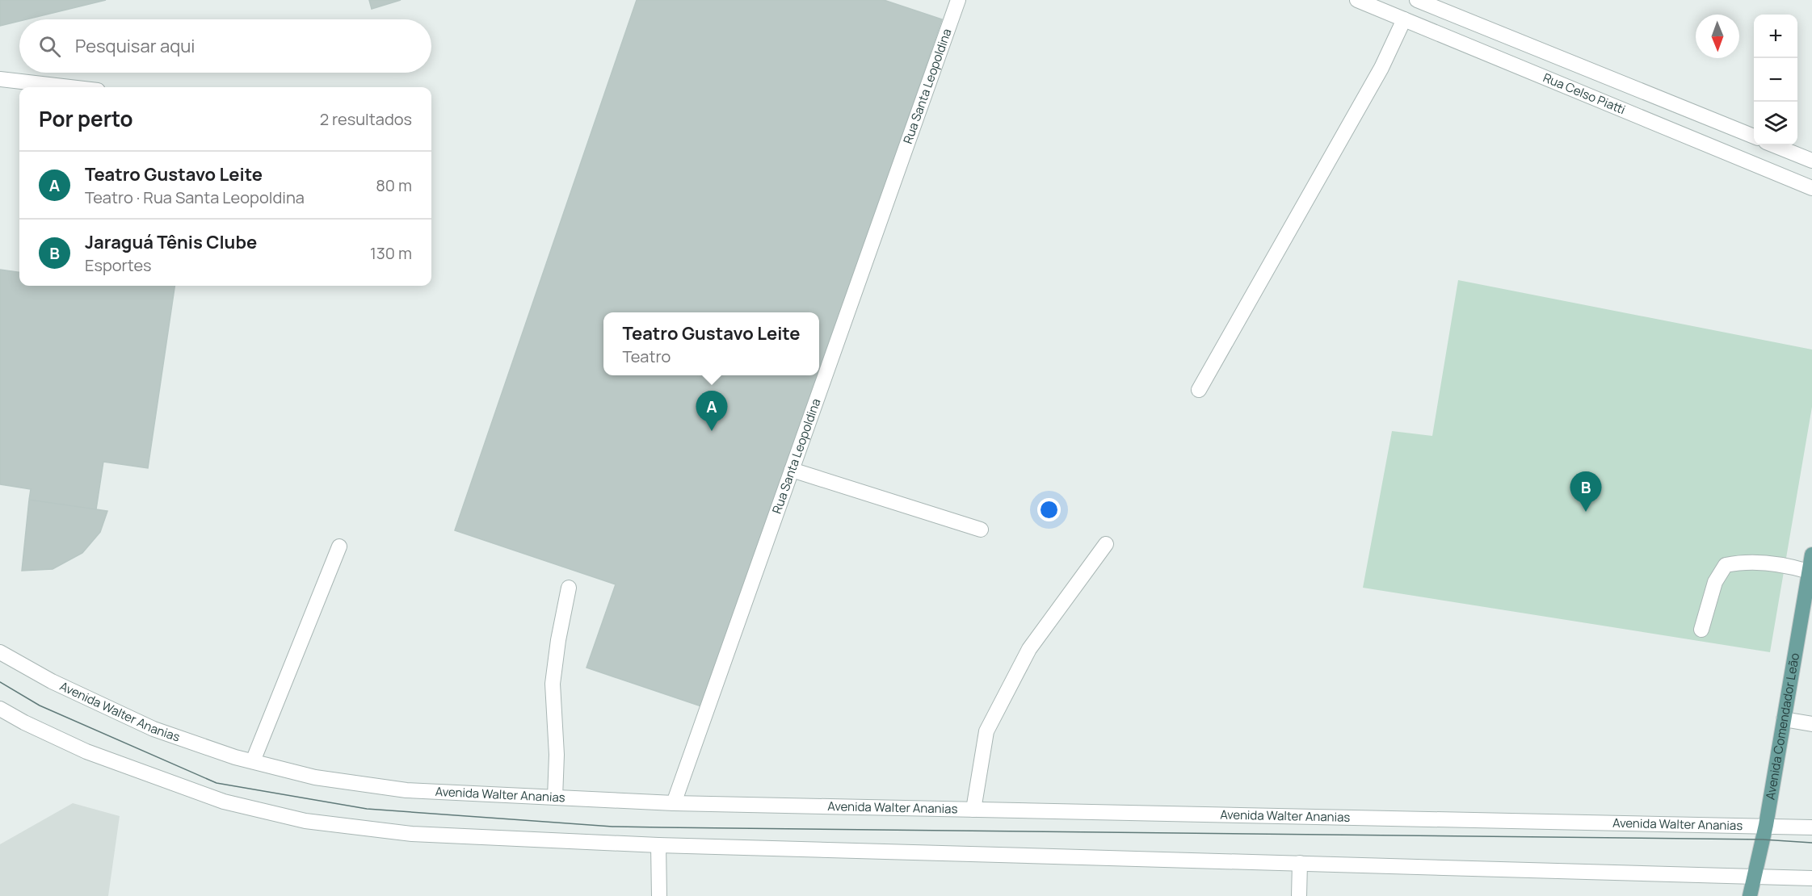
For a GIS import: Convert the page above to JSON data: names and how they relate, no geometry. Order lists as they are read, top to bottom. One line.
{"streets":{"main road":["Avenida Comendador Leão"],"street":["Rua Santa Leopoldina","Rua Celso Piatti","Avenida Walter Ananias"]},"crossings":[["Rua Santa Leopoldina","Avenida Walter Ananias"],["Avenida Walter Ananias","Avenida Comendador Leão"]],"north":"bottom","page":{"map_buttons":["+","−"],"search":"Pesquisar aqui","heading":["Por perto","2 resultados"],"list":[{"mark":"A","name":"Teatro Gustavo Leite","note":"Teatro · Rua Santa Leopoldina","value":"80 m"},{"mark":"B","name":"Jaraguá Tênis Clube","note":"Esportes","value":"130 m"}],"popup":["Teatro Gustavo Leite","Teatro"],"pins":["A","B"]}}
